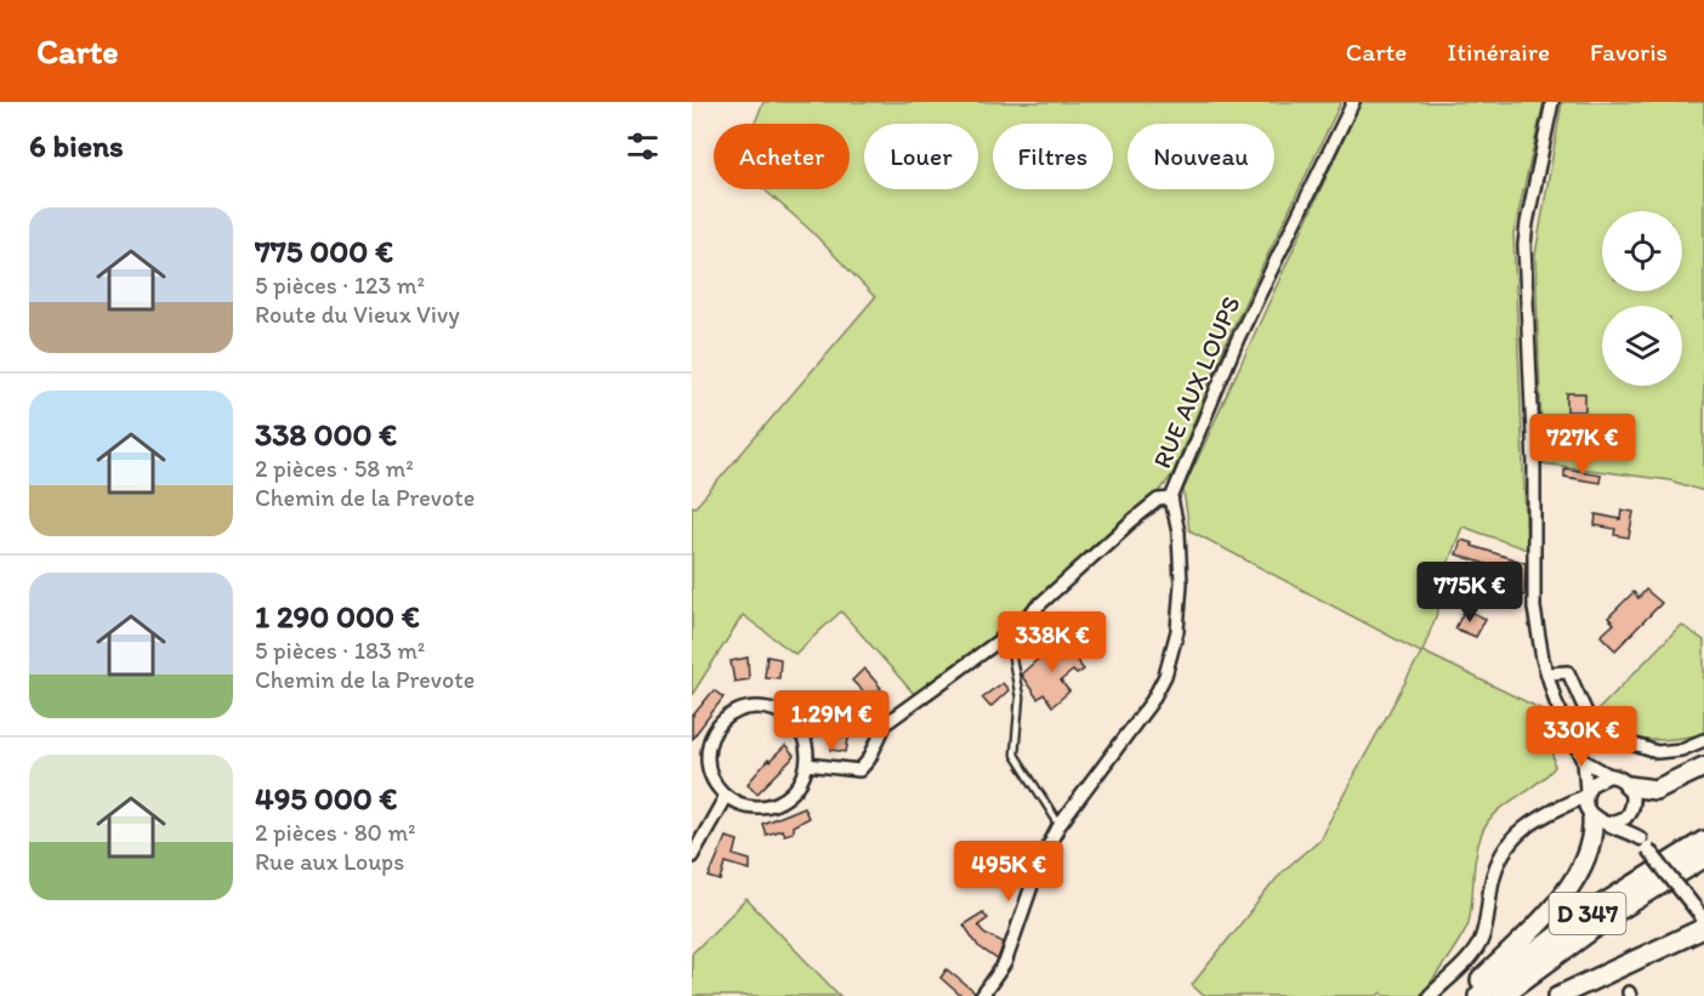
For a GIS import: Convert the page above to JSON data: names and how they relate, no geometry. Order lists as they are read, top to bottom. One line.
{"streets":{"highway":["D 347"],"street":["RUE AUX LOUPS"]},"page":{"header":"Carte","nav":["Carte","Itinéraire","Favoris"],"heading":"6 biens","chip":["Acheter","Louer","Filtres","Nouveau"],"list":[{"name":"775 000 €","note":"5 pièces · 123 m² · Route du Vieux Vivy"},{"name":"338 000 €","note":"2 pièces · 58 m² · Chemin de la Prevote"},{"name":"1 290 000 €","note":"5 pièces · 183 m² · Chemin de la Prevote"},{"name":"495 000 €","note":"2 pièces · 80 m² · Rue aux Loups"}],"price":["727K €","775K €","338K €","1.29M €","330K €","495K €"]}}
